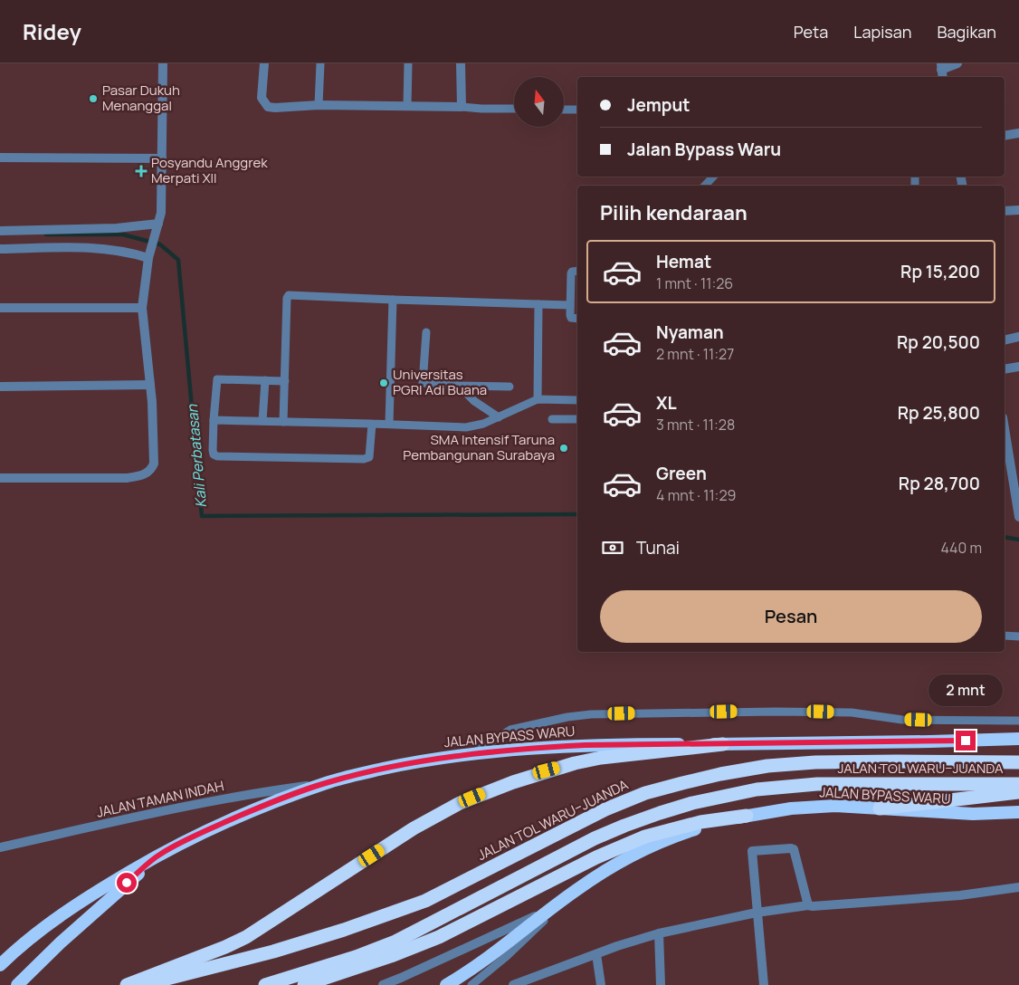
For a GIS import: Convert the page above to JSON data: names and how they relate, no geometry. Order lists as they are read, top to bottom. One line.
{"streets":{"highway":["JALAN BYPASS WARU","JALAN TOL WARU–JUANDA"],"street":["JALAN TAMAN INDAH"]},"crossings":[["JALAN BYPASS WARU","JALAN TAMAN INDAH"]],"water":["Kali Perbatasan"],"places":{"other":["Pasar Dukuh Menanggal","Universitas PGRI Adi Buana","SMA Intensif Taruna Pembangunan Surabaya"],"health":["Posyandu Anggrek Merpati XII"]},"north":"top","page":{"header":"Ridey","nav":["Peta","Lapisan","Bagikan"],"banner":["Jemput","Jalan Bypass Waru"],"heading":"Pilih kendaraan","list":[{"name":"Hemat","note":"1 mnt · 11:26","value":"Rp 15,200"},{"name":"Nyaman","note":"2 mnt · 11:27","value":"Rp 20,500"},{"name":"XL","note":"3 mnt · 11:28","value":"Rp 25,800"},{"name":"Green","note":"4 mnt · 11:29","value":"Rp 28,700"}],"pay":["Tunai","440 m"],"buttons":"Pesan","bubble":"2 mnt"}}
